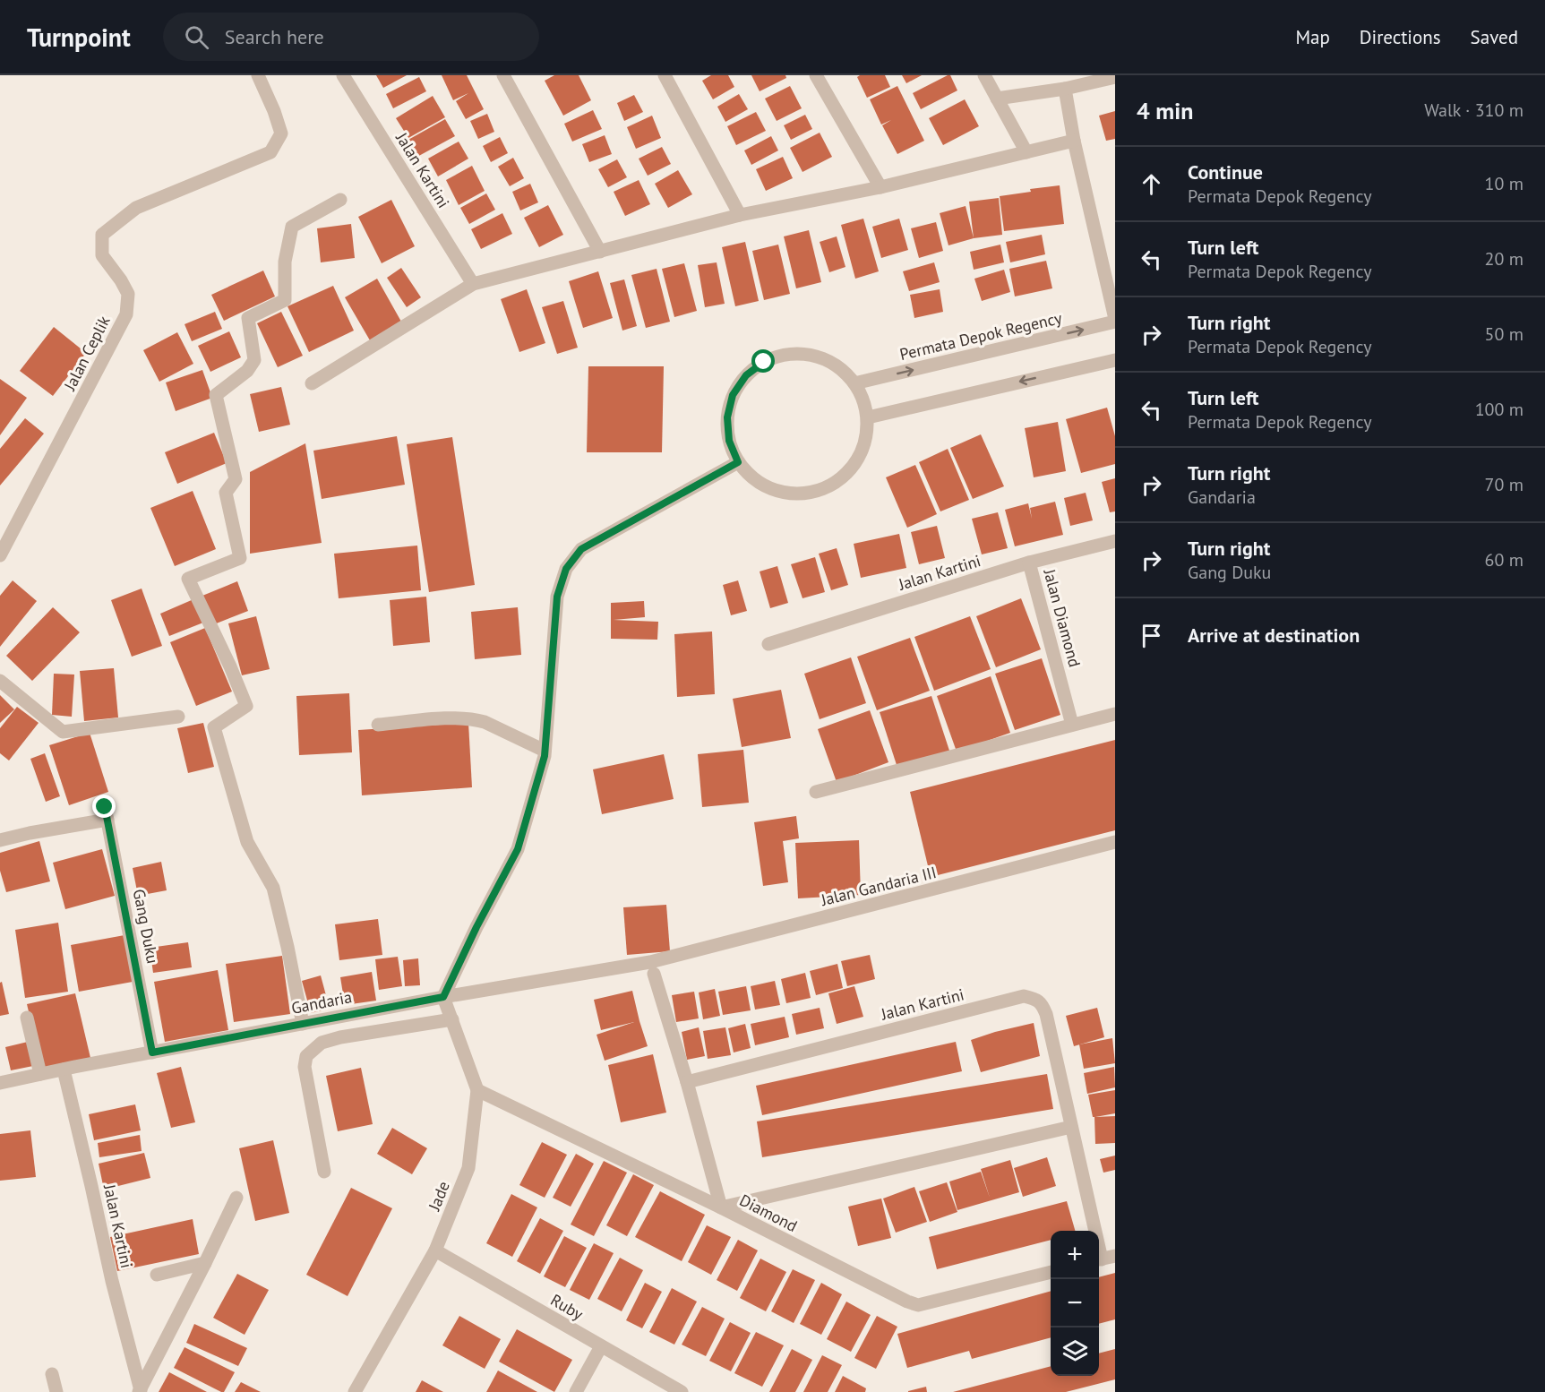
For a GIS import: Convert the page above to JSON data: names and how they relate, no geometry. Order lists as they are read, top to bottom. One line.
{"streets":{"street":["Jalan Kartini","Permata Depok Regency","Jalan Ceplik","Jalan Diamond","Jalan Gandaria III","Gang Duku","Gandaria","Jade","Diamond","Ruby"]},"crossings":[["Jalan Kartini","Jalan Diamond"],["Jalan Kartini","Gandaria"],["Jalan Gandaria III","Gandaria"],["Gang Duku","Gandaria"],["Gandaria","Jade"],["Jade","Diamond"],["Jade","Ruby"]],"page":{"header":"Turnpoint","search":"Search here","nav":["Map","Directions","Saved"],"heading":["4 min","Walk · 310 m"],"list":[["Continue","Permata Depok Regency","10 m"],["Turn left","Permata Depok Regency","20 m"],["Turn right","Permata Depok Regency","50 m"],["Turn left","Permata Depok Regency","100 m"],["Turn right","Gandaria","70 m"],["Turn right","Gang Duku","60 m"],"Arrive at destination"],"map_buttons":["+","−"]}}
